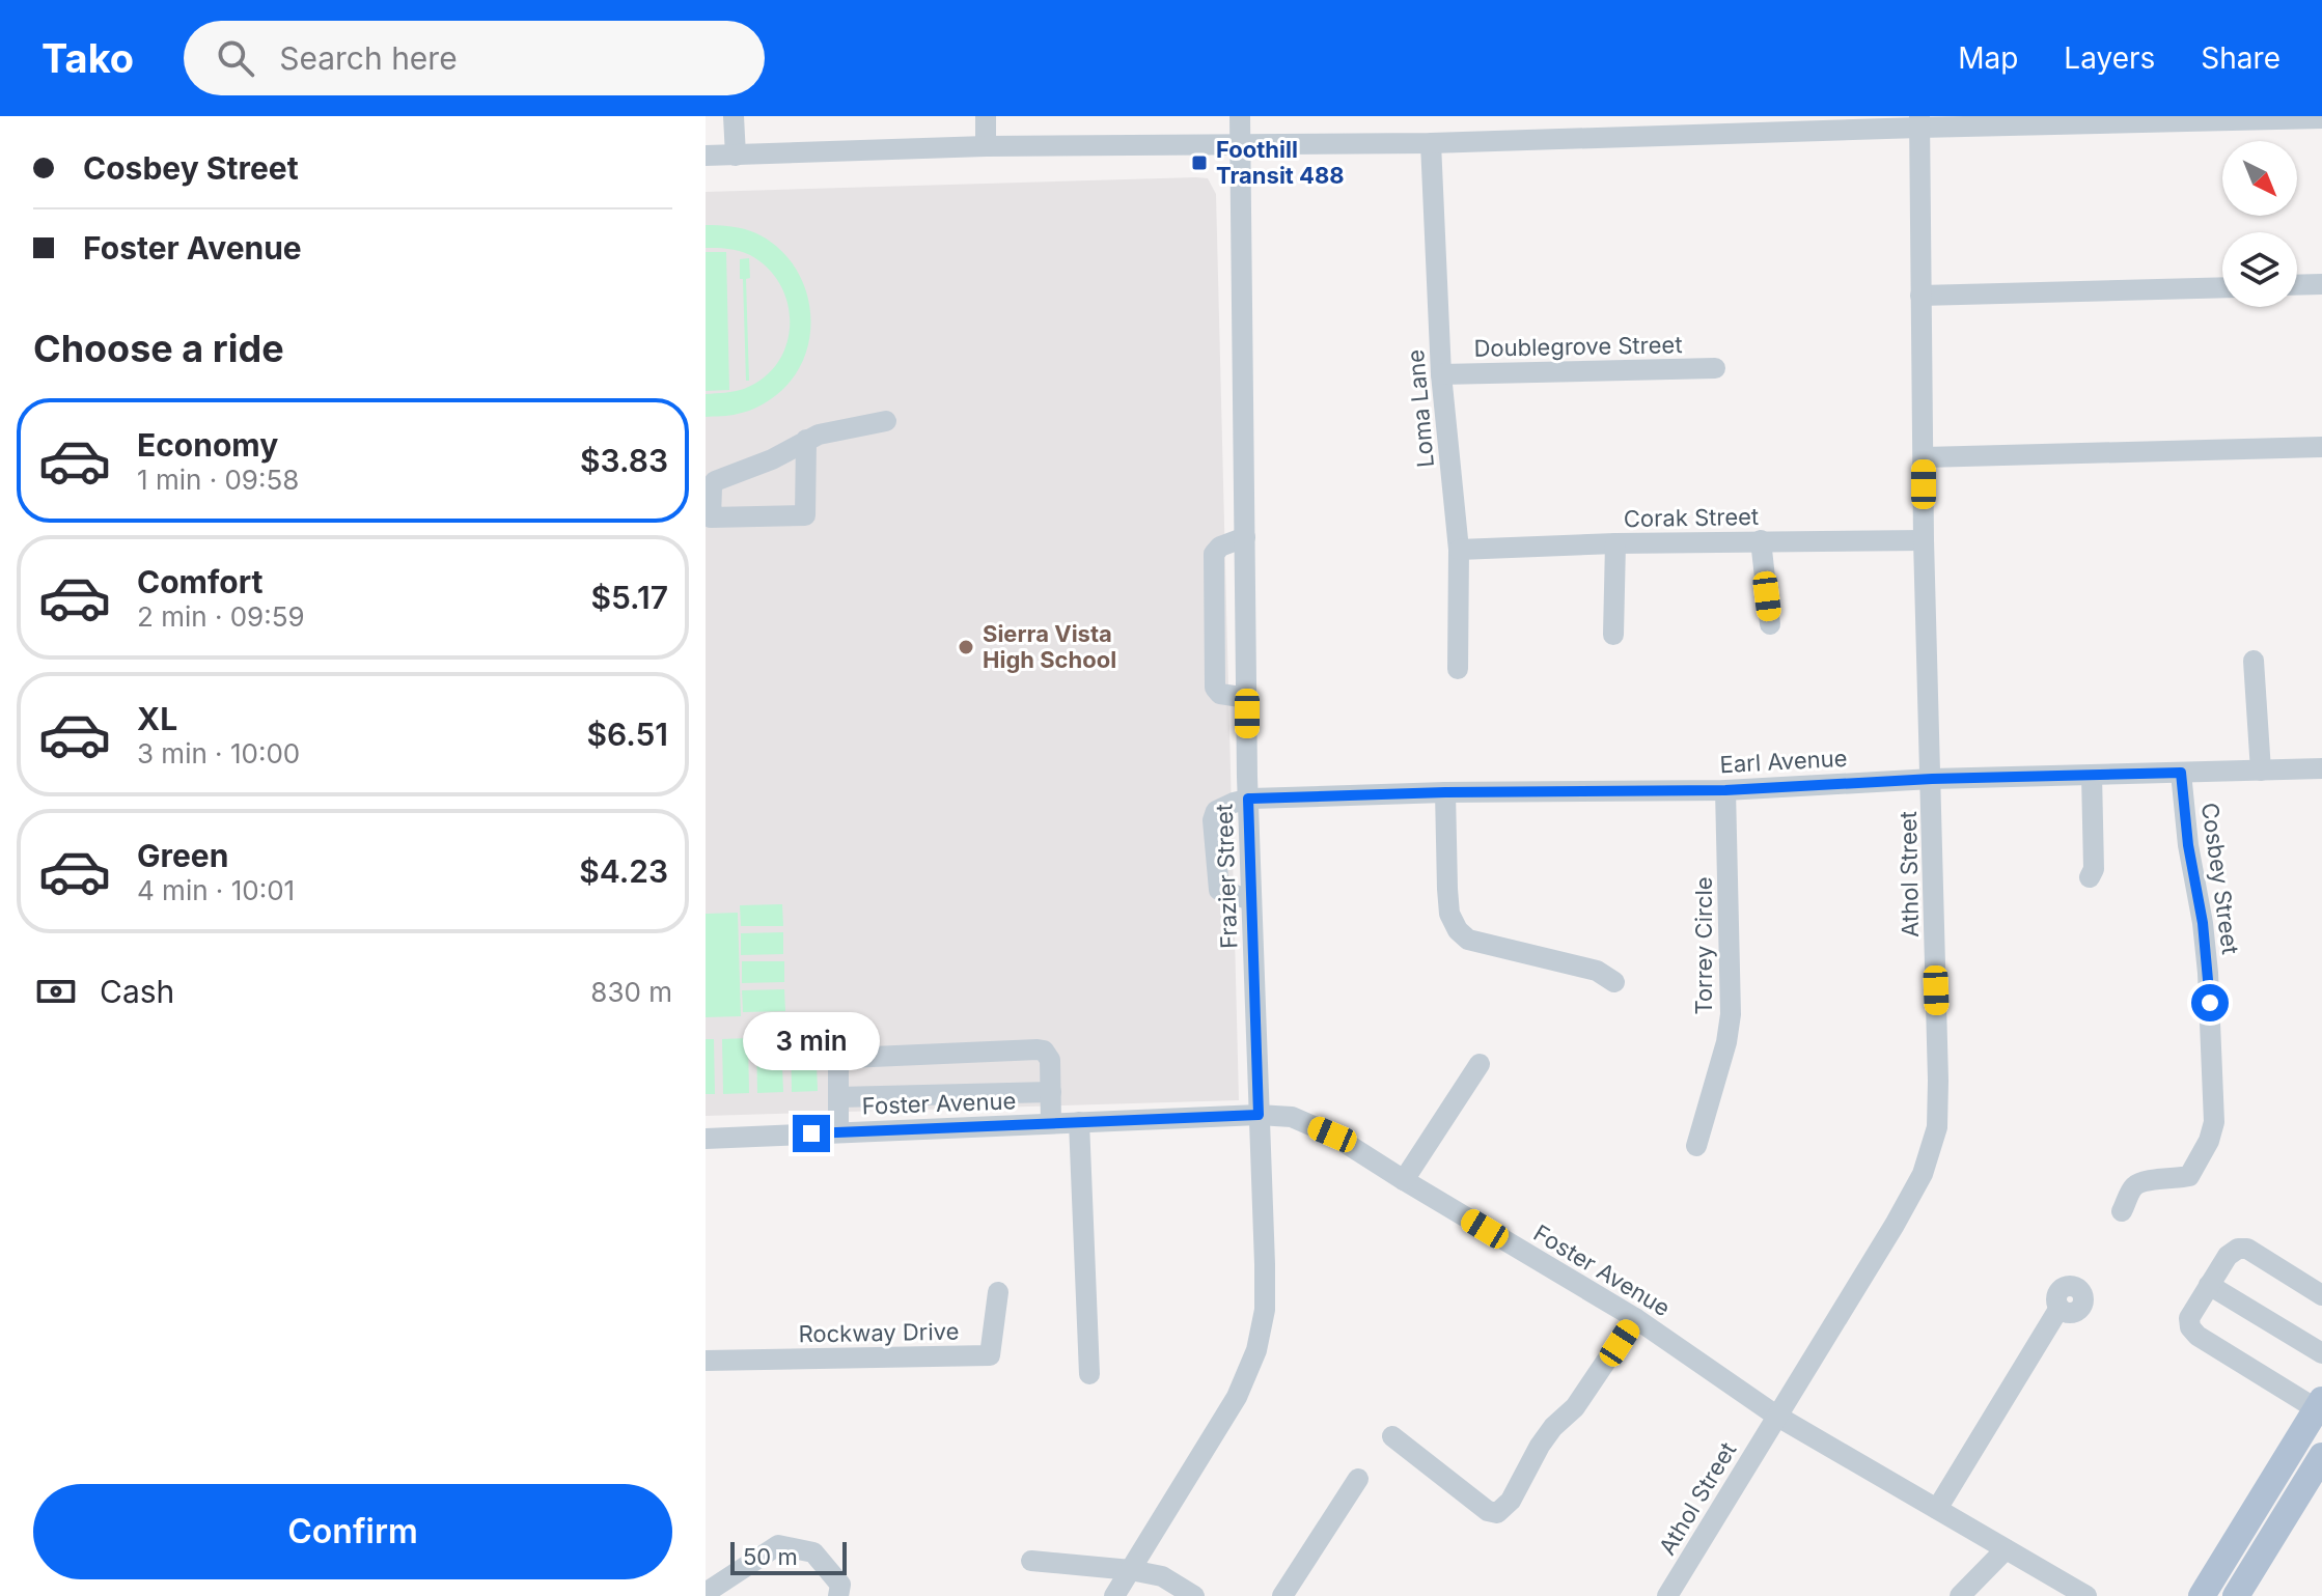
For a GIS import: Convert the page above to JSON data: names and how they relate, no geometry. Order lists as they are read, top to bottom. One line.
{"streets":{"street":["Doublegrove Street","Loma Lane","Corak Street","Earl Avenue","Athol Street","Frazier Street","Cosbey Street","Torrey Circle","Foster Avenue","Rockway Drive"]},"crossings":[["Doublegrove Street","Loma Lane"],["Loma Lane","Corak Street"],["Corak Street","Athol Street"],["Earl Avenue","Athol Street"],["Earl Avenue","Frazier Street"],["Earl Avenue","Cosbey Street"],["Earl Avenue","Torrey Circle"],["Athol Street","Foster Avenue"],["Frazier Street","Foster Avenue"]],"places":{"transit":["Foothill Transit 488"],"other":["Sierra Vista High School"]},"scale_bar":"50 m","north":"bottom right","page":{"header":"Tako","search":"Search here","nav":["Map","Layers","Share"],"banner":["Cosbey Street","Foster Avenue"],"heading":"Choose a ride","list":[{"name":"Economy","note":"1 min · 09:58","value":"$3.83"},{"name":"Comfort","note":"2 min · 09:59","value":"$5.17"},{"name":"XL","note":"3 min · 10:00","value":"$6.51"},{"name":"Green","note":"4 min · 10:01","value":"$4.23"}],"pay":["Cash","830 m"],"bubble":"3 min","buttons":"Confirm","scale":"50 m"}}
